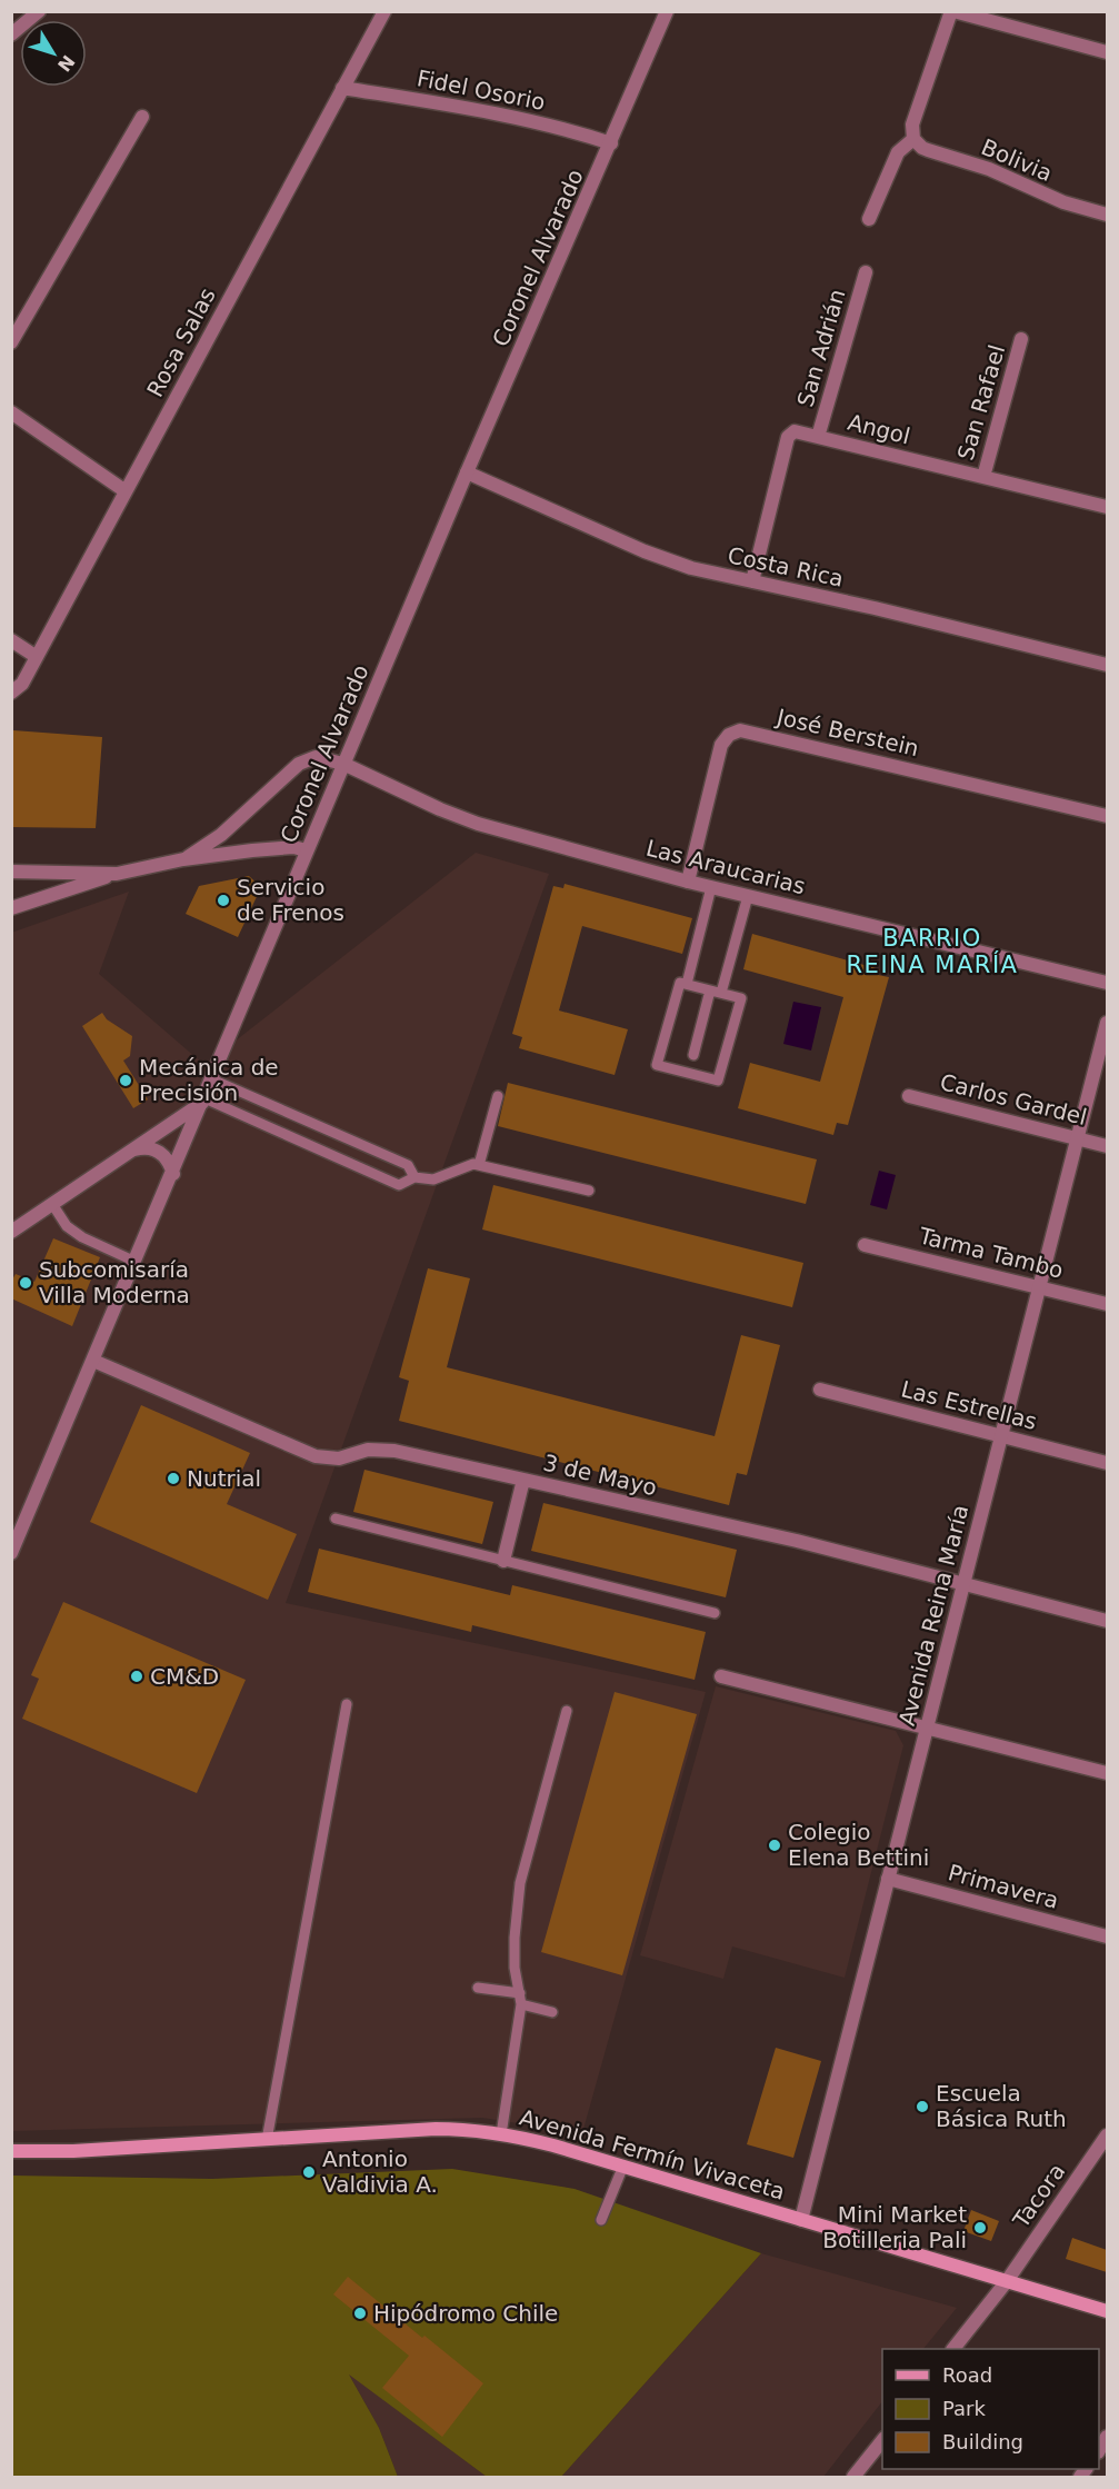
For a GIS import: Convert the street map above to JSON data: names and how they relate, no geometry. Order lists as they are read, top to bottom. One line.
{"streets":{"main road":["Avenida Fermín Vivaceta"],"street":["Fidel Osorio","Bolivia","Coronel Alvarado","Rosa Salas","San Adrián","San Rafael","Angol","Costa Rica","José Berstein","Las Araucarias","Carlos Gardel","Tarma Tambo","Las Estrellas","3 de Mayo","Avenida Reina María","Primavera","Tacora"]},"crossings":[["Fidel Osorio","Coronel Alvarado"],["Fidel Osorio","Rosa Salas"],["Coronel Alvarado","Costa Rica"],["Coronel Alvarado","Las Araucarias"],["Coronel Alvarado","3 de Mayo"],["San Adrián","Angol"],["San Rafael","Angol"],["Angol","Costa Rica"],["José Berstein","Las Araucarias"],["Carlos Gardel","Avenida Reina María"],["Tarma Tambo","Avenida Reina María"],["Las Estrellas","Avenida Reina María"],["3 de Mayo","Avenida Reina María"],["Avenida Reina María","Primavera"],["Avenida Reina María","Avenida Fermín Vivaceta"],["Avenida Fermín Vivaceta","Tacora"]],"districts":["BARRIO REINA MARÍA"],"places":["Servicio de Frenos","Mecánica de Precisión","Subcomisaría Villa Moderna","Nutrial","CM&D","Colegio Elena Bettini","Escuela Básica Ruth","Antonio Valdivia A.","Mini Market Botilleria Pali","Hipódromo Chile"],"legend":["Road","Park","Building"],"north":"bottom right"}
